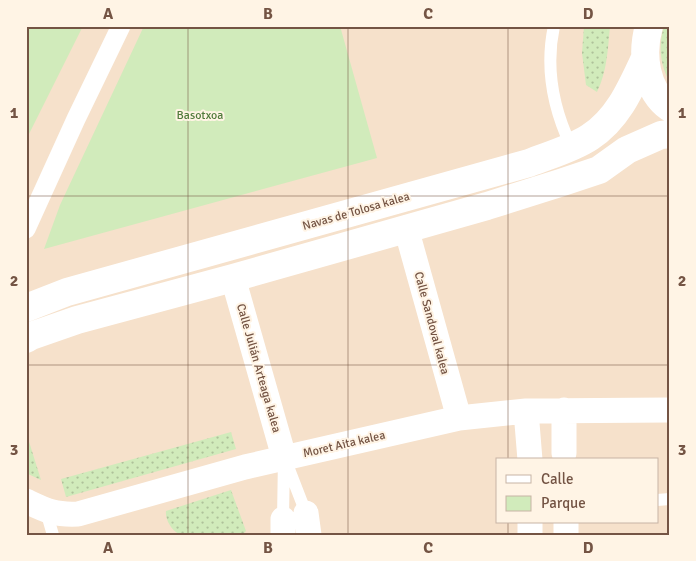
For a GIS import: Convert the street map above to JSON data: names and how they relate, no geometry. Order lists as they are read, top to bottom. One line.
{"streets":{"street":["Navas de Tolosa kalea","Calle Sandoval kalea","Calle Julián Arteaga kalea","Moret Aita kalea"]},"crossings":[["Calle Sandoval kalea","Moret Aita kalea"],["Calle Julián Arteaga kalea","Moret Aita kalea"]],"parks":["Basotxoa"],"legend":["Calle","Parque"],"grid":{"columns":["A","B","C","D"],"rows":["1","2","3"]}}
